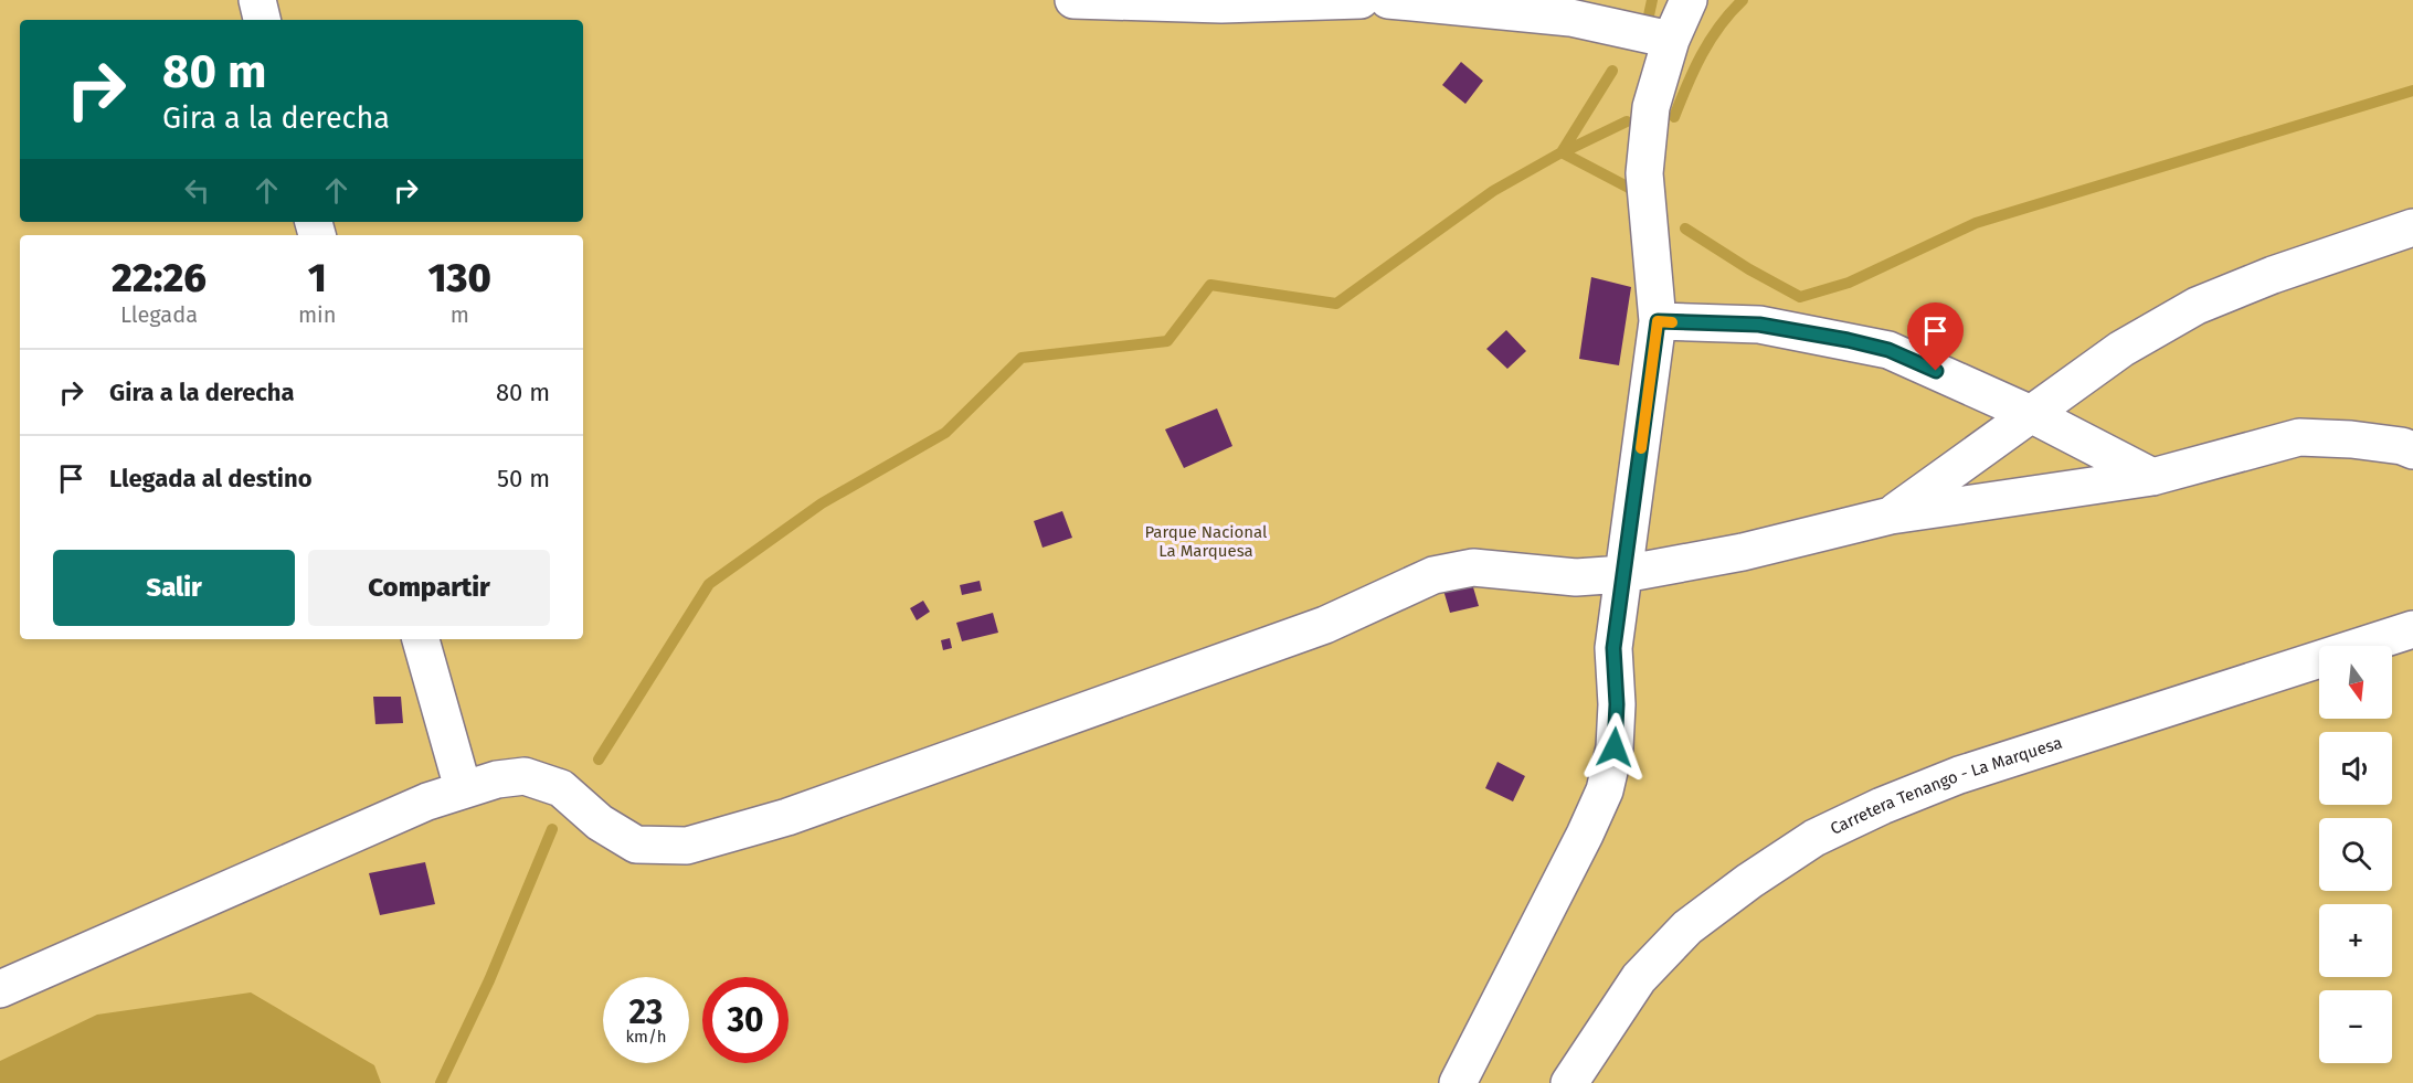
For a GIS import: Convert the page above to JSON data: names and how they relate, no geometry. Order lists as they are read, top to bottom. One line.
{"streets":{"street":["Carretera Tenango - La Marquesa"]},"parks":["Parque Nacional La Marquesa"],"north":"bottom","page":{"turn":["80 m","Gira a la derecha"],"eta":["22:26","Llegada","1","min","130","m"],"list":[{"name":"Gira a la derecha","value":"80 m"},{"name":"Llegada al destino","value":"50 m"}],"buttons":["Salir","Compartir"],"map_buttons":["+","−"],"speed":"23 km/h","limit":"30"}}
